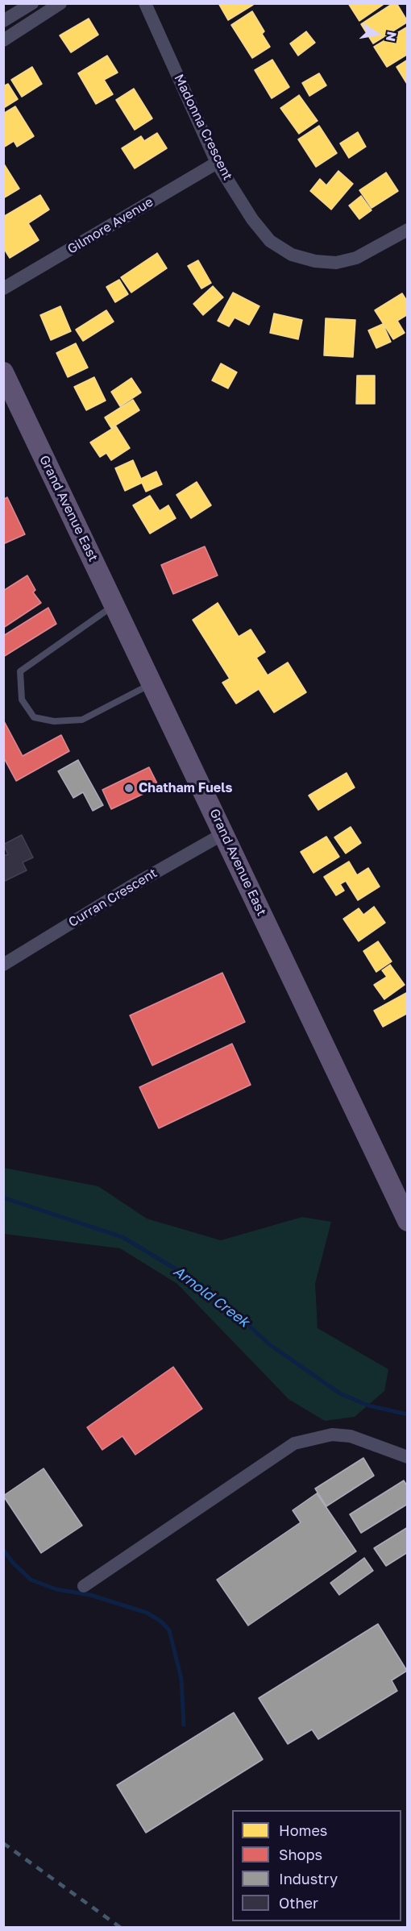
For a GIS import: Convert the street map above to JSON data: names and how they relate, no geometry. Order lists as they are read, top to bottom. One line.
{"streets":{"main road":["Grand Avenue East"],"street":["Madonna Crescent","Gilmore Avenue","Curran Crescent"]},"crossings":[["Madonna Crescent","Gilmore Avenue"],["Grand Avenue East","Curran Crescent"]],"water":["Arnold Creek"],"places":["Chatham Fuels"],"legend":["Homes","Shops","Industry","Other"],"north":"right"}
